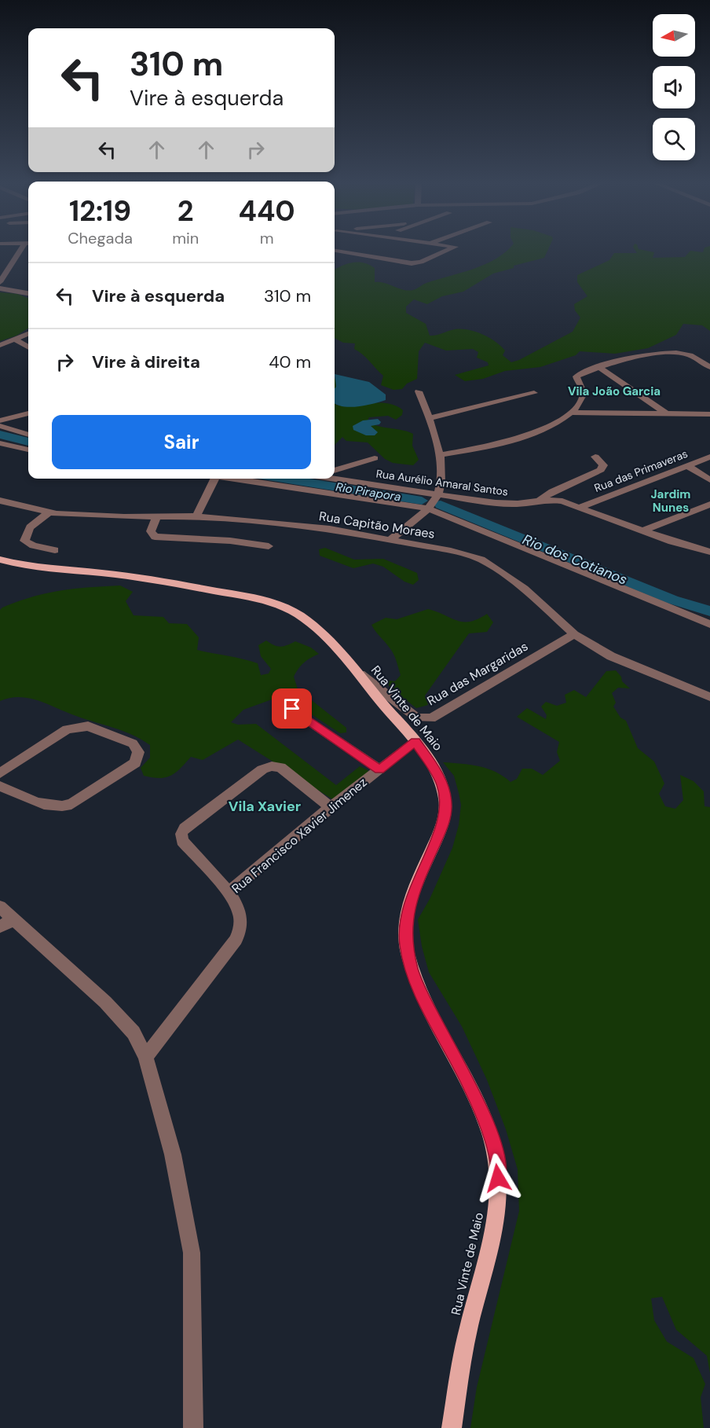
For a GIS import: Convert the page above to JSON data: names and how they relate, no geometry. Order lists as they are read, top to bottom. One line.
{"streets":{"main road":["Rua Vinte de Maio"],"street":["Rua das Primaveras","Rua Aurélio Amaral Santos","Rua Capitão Moraes","Rua das Margaridas","Rua Francisco Xavier Jimenez"]},"crossings":[["Rua das Primaveras","Rua Aurélio Amaral Santos"],["Rua Capitão Moraes","Rua das Margaridas"],["Rua das Margaridas","Rua Vinte de Maio"],["Rua Vinte de Maio","Rua Francisco Xavier Jimenez"]],"districts":["Vila João Garcia","Jardim Nunes","Vila Xavier"],"water":["Rio Pirapora","Rio dos Cotianos"],"north":"left","page":{"turn":["310 m","Vire à esquerda"],"eta":["12:19","Chegada","2","min","440","m"],"list":[{"name":"Vire à esquerda","value":"310 m"},{"name":"Vire à direita","value":"40 m"}],"buttons":"Sair"}}
